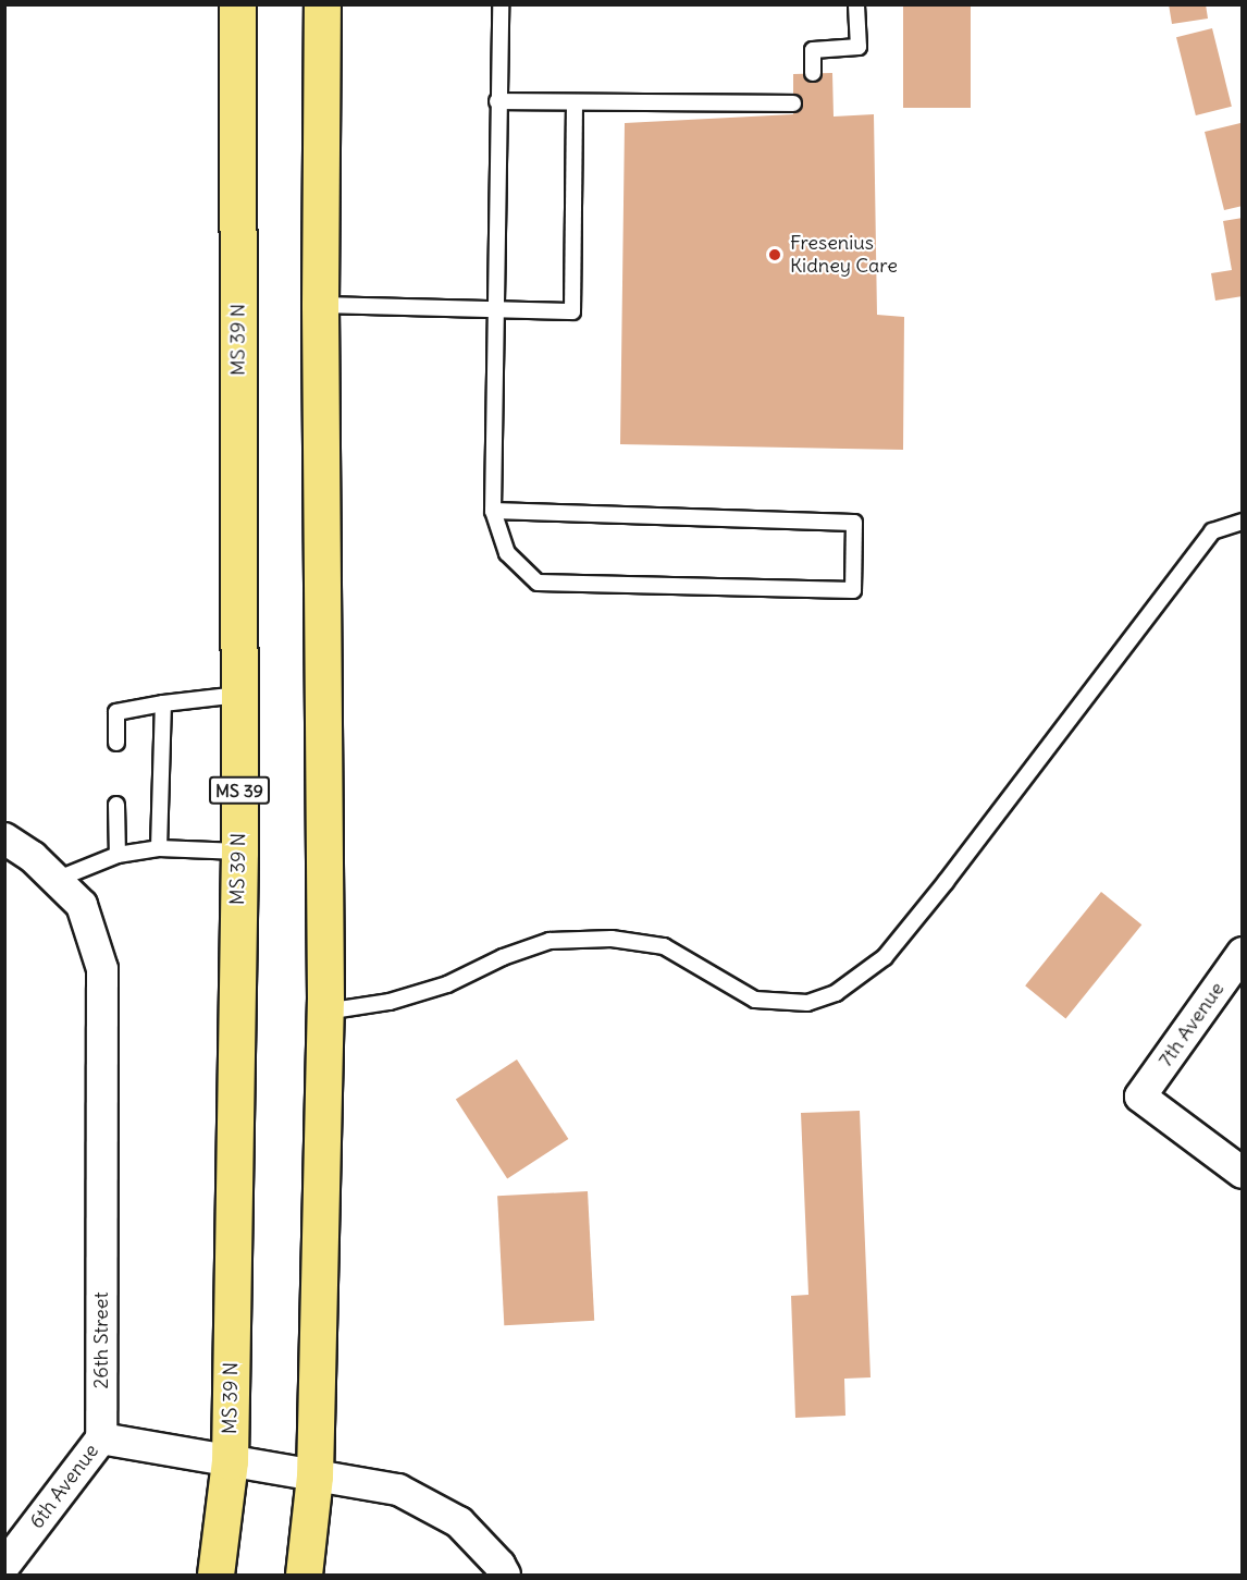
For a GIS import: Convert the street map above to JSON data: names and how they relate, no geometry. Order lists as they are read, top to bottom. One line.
{"streets":{"main road":["MS 39 N","MS 39"],"street":["7th Avenue","26th Street","6th Avenue"]},"crossings":[["26th Street","6th Avenue"]],"places":["Fresenius Kidney Care"]}
